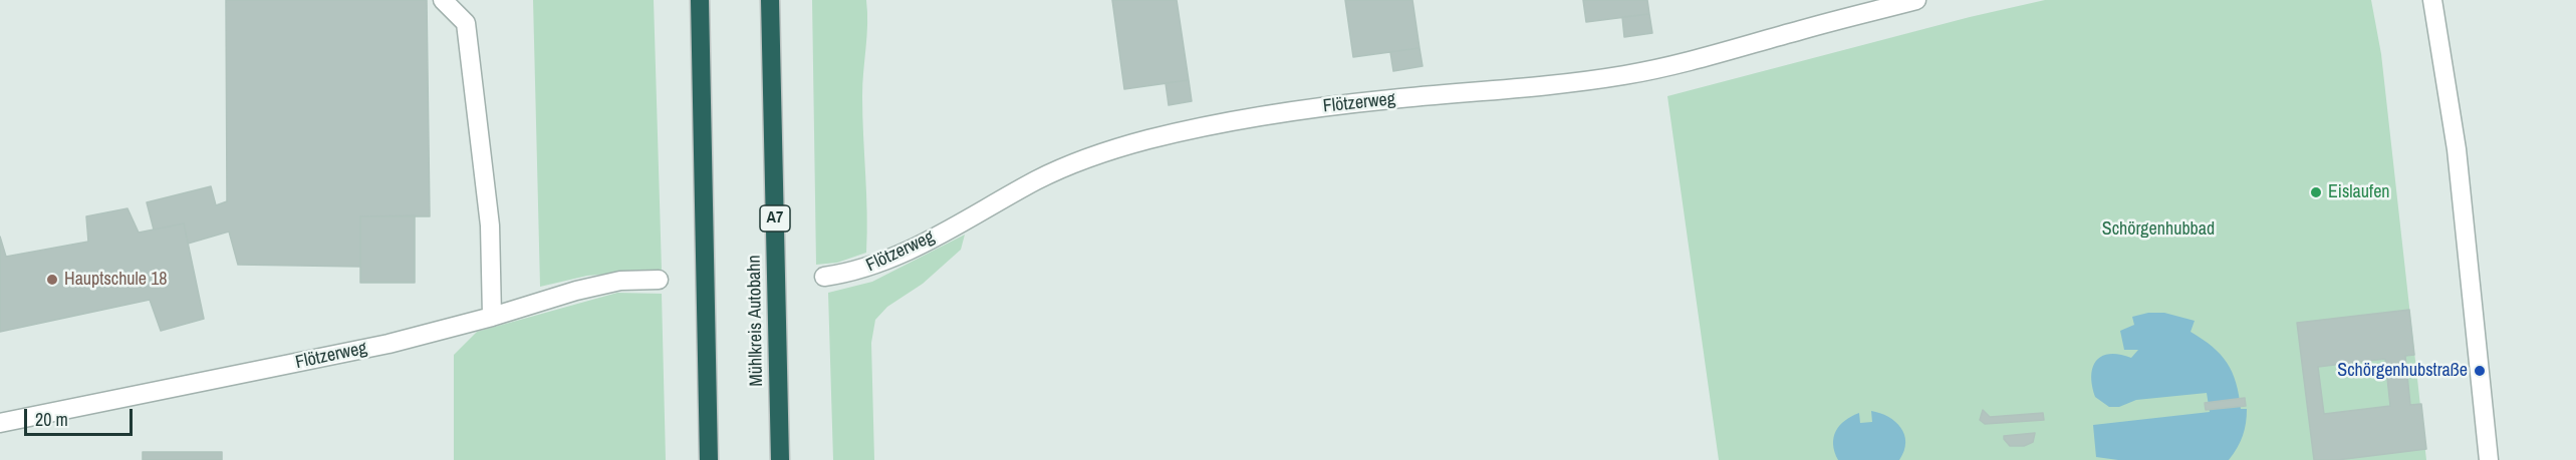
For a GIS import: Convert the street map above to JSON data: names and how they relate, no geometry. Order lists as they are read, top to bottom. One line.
{"streets":{"highway":["A7","Mühlkreis Autobahn"],"street":["Flötzerweg"]},"parks":["Schörgenhubbad"],"places":["Eislaufen","Hauptschule 18","Schörgenhubstraße"],"scale_bar":"20 m"}
